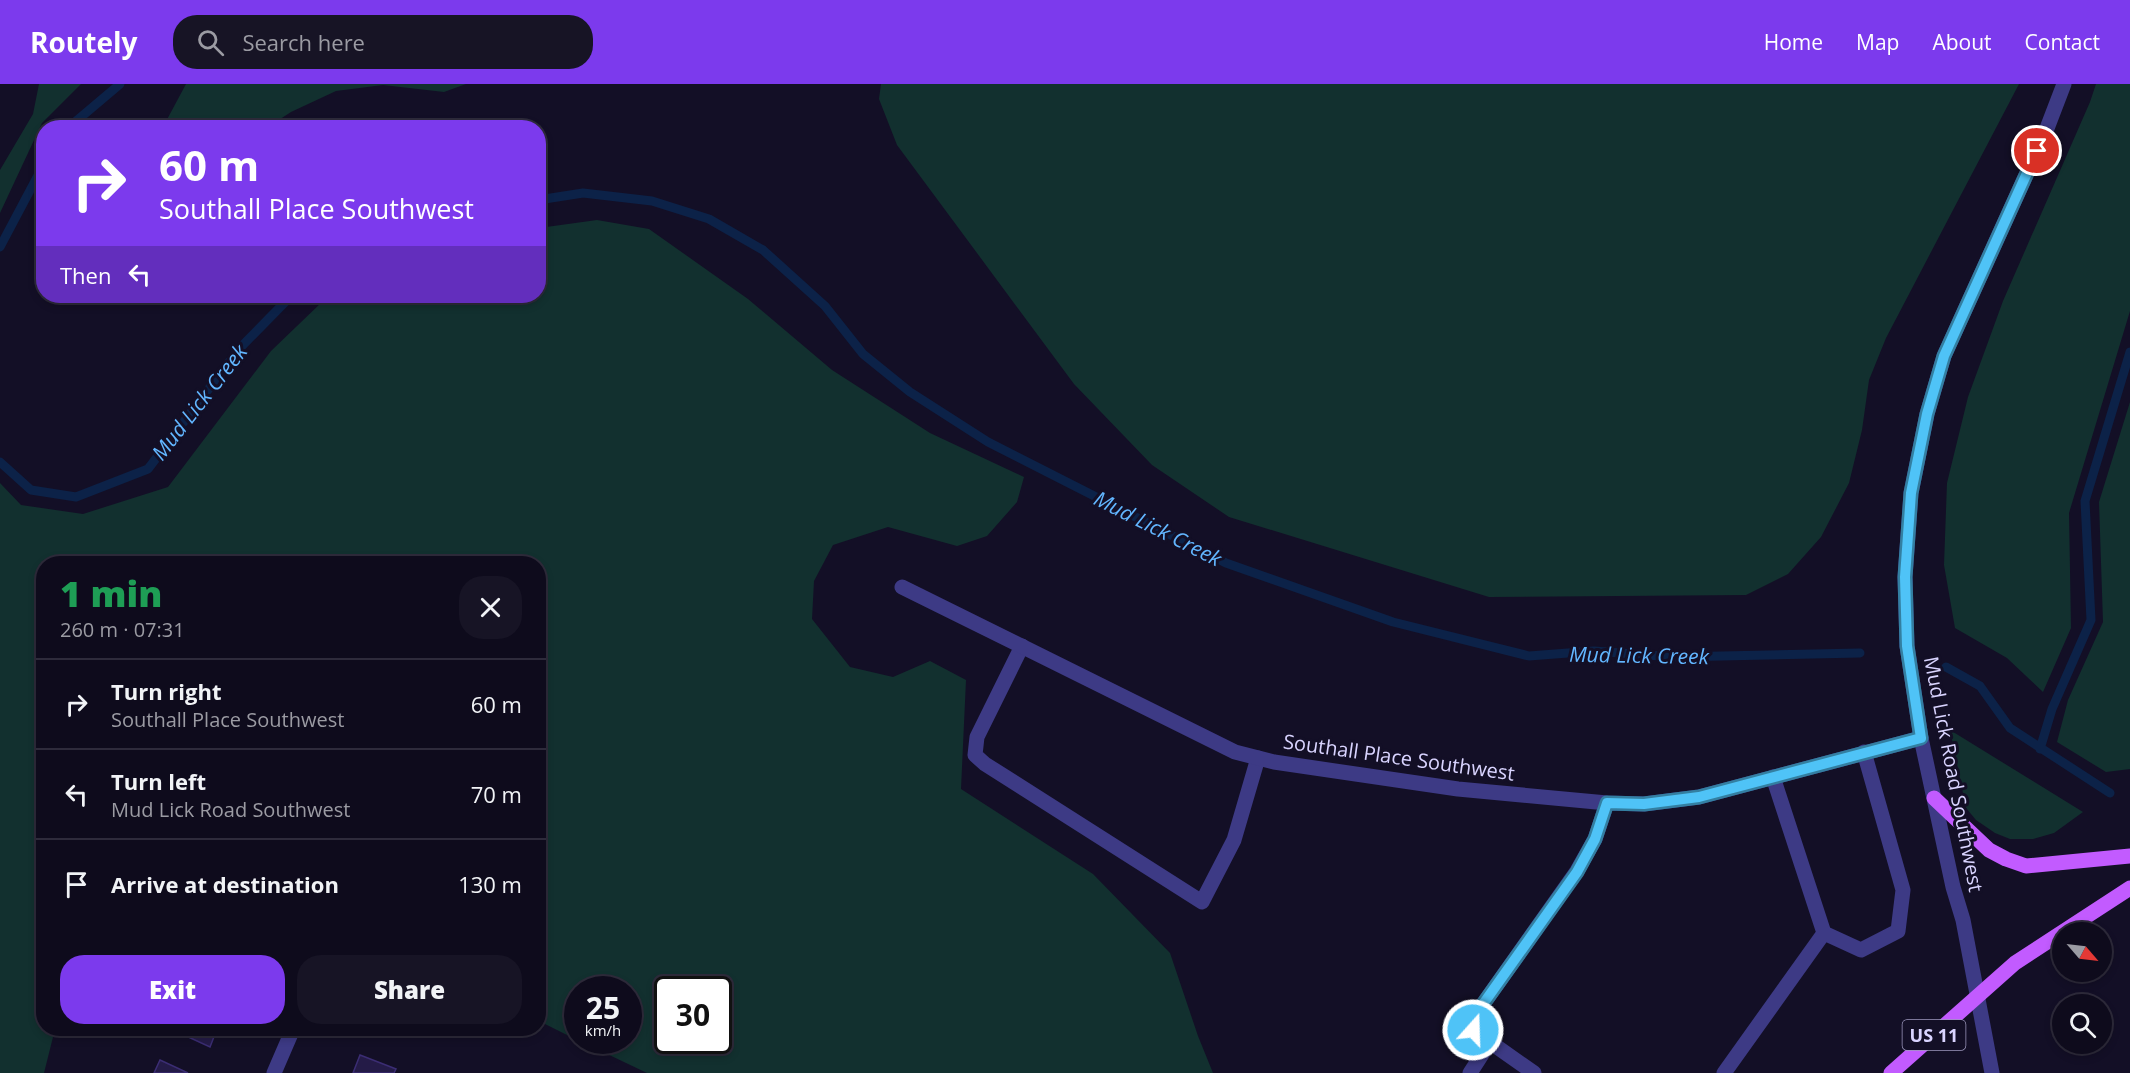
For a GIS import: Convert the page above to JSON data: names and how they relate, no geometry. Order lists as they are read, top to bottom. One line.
{"streets":{"main road":["US 11"],"street":["Southall Place Southwest","Mud Lick Road Southwest"]},"crossings":[["Southall Place Southwest","Mud Lick Road Southwest"],["Mud Lick Road Southwest","US 11"]],"water":["Mud Lick Creek"],"north":"bottom right","page":{"header":"Routely","search":"Search here","nav":["Home","Map","About","Contact"],"turn":["60 m","Southall Place Southwest"],"then":"Then","heading":["1 min","260 m · 07:31"],"list":[{"name":"Turn right","note":"Southall Place Southwest","value":"60 m"},{"name":"Turn left","note":"Mud Lick Road Southwest","value":"70 m"},{"name":"Arrive at destination","value":"130 m"}],"buttons":["Exit","Share"],"speed":"25 km/h","limit":"30"}}
